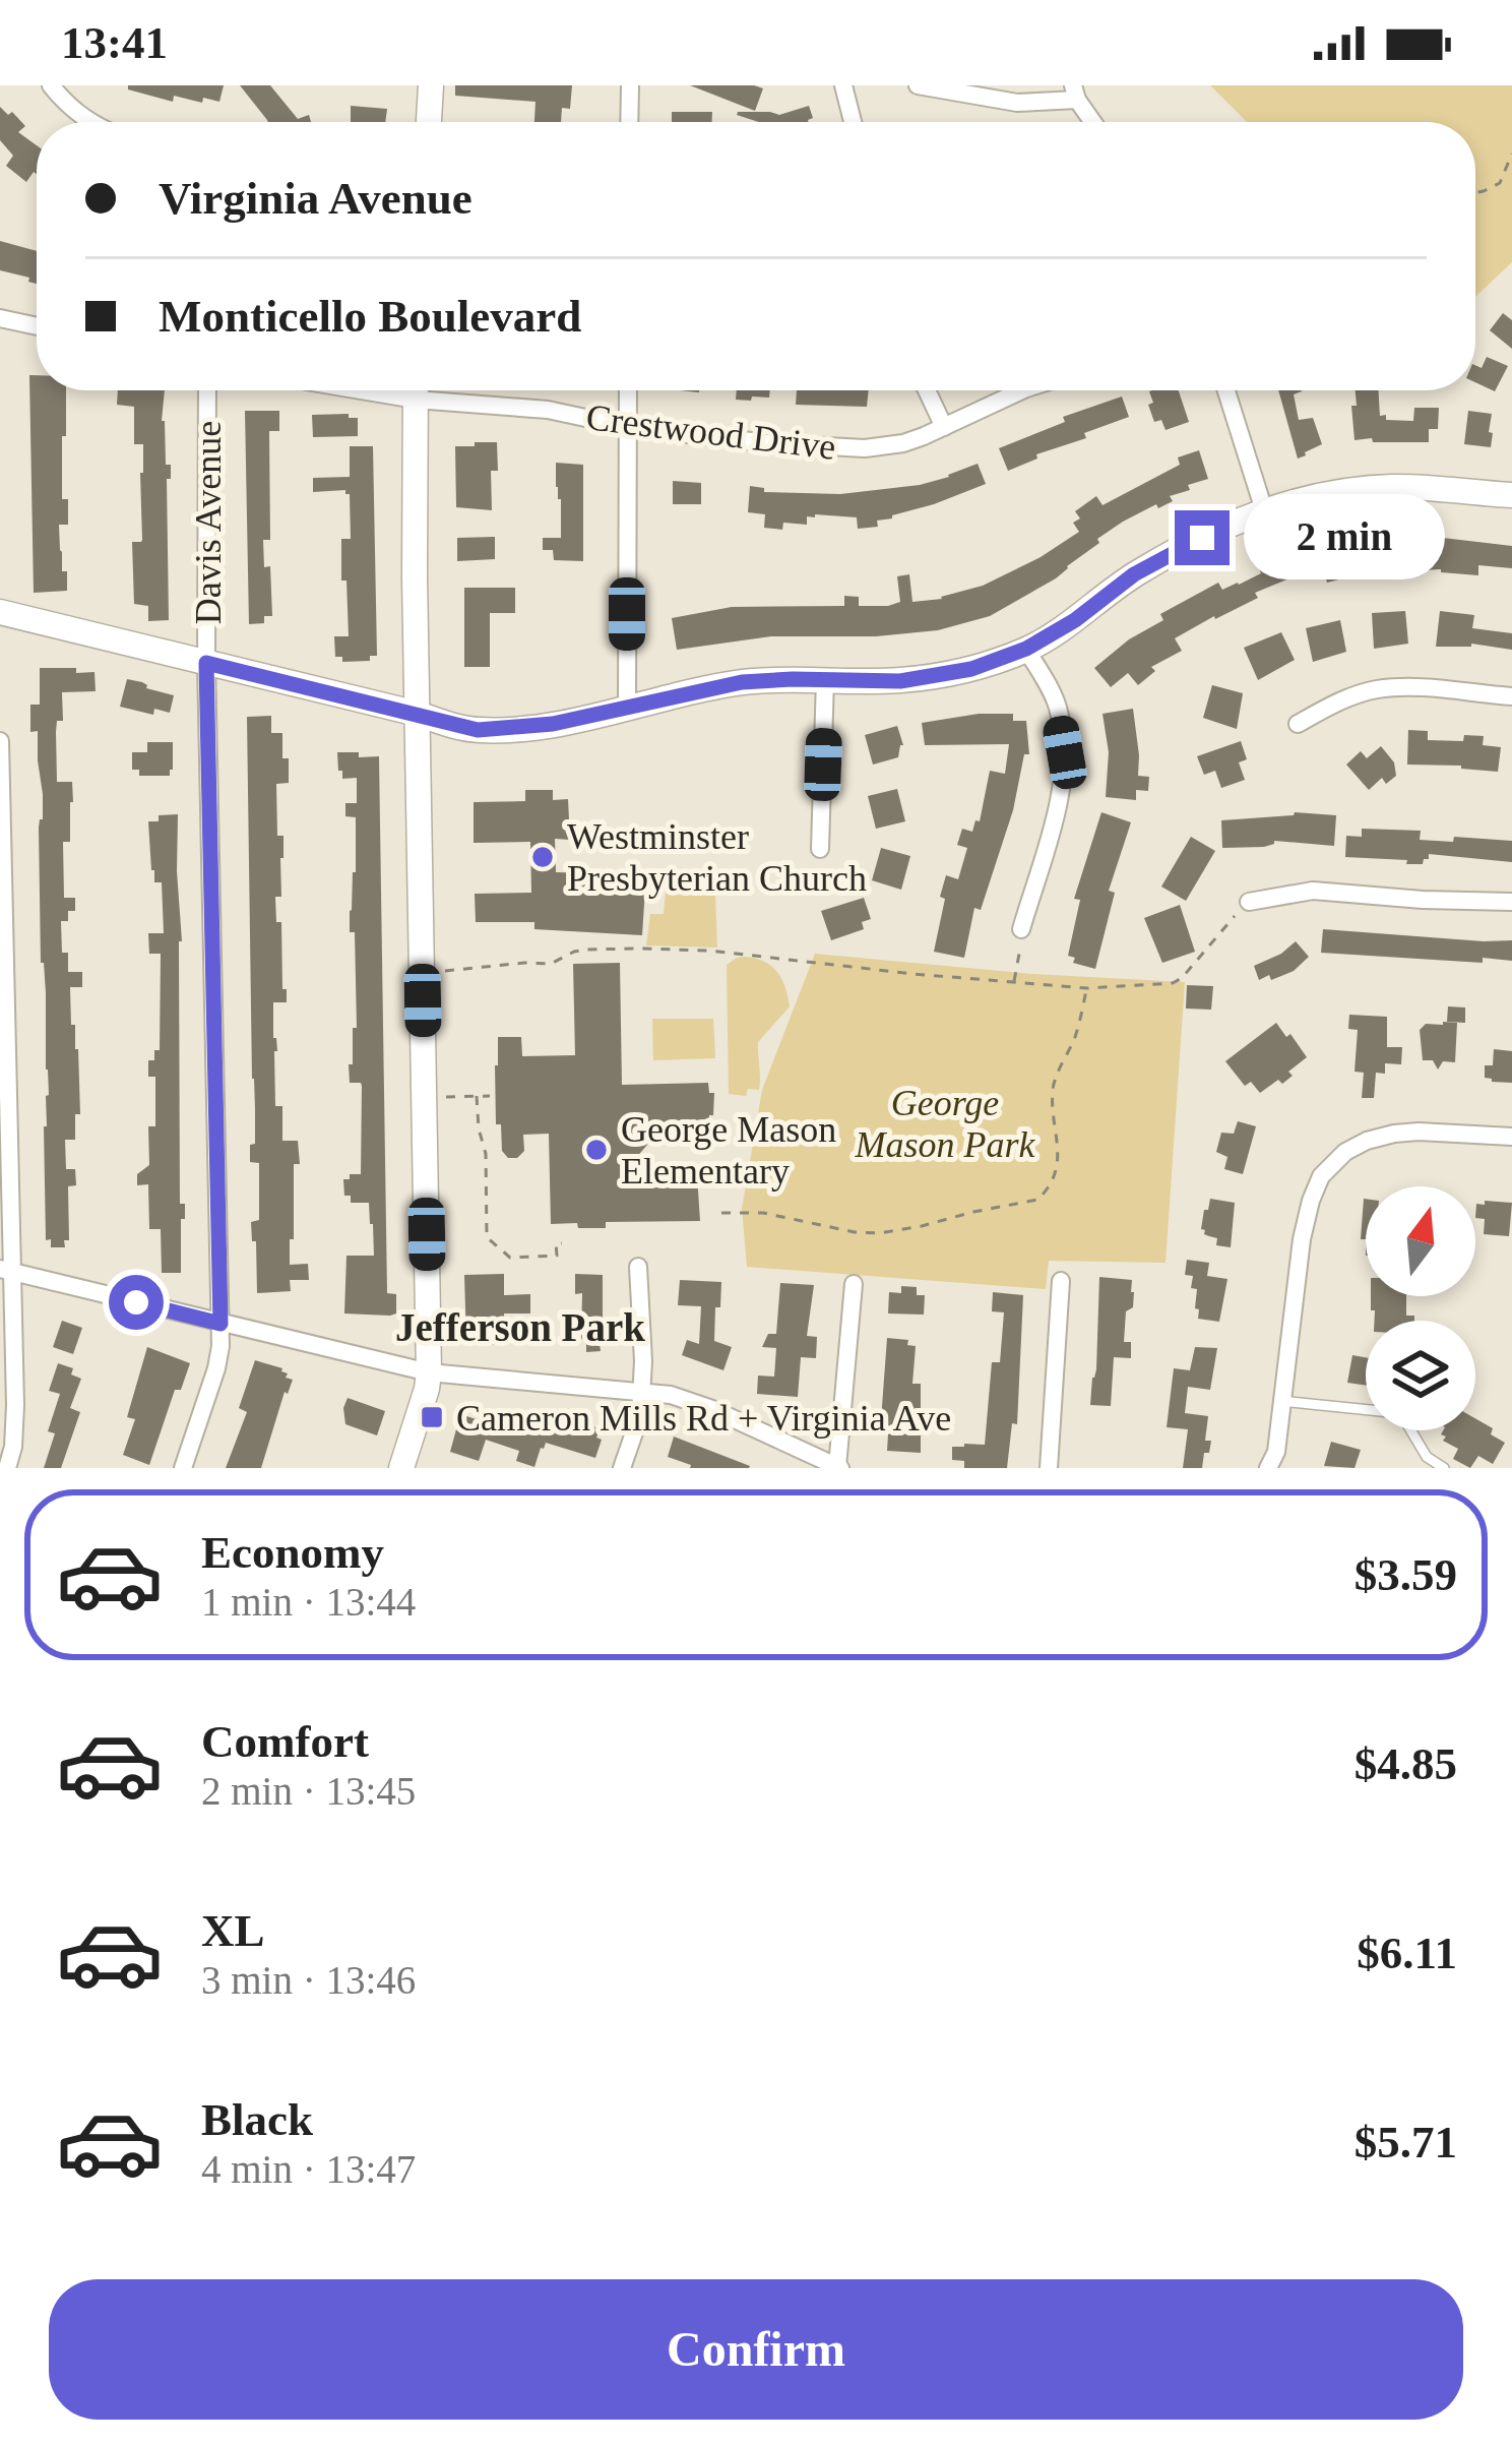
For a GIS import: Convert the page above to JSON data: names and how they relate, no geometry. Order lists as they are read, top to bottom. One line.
{"streets":{"street":["Crestwood Drive","Davis Avenue"]},"districts":["Jefferson Park"],"parks":["George Mason Park"],"places":{"other":["Westminster Presbyterian Church","George Mason Elementary"],"transit":["Cameron Mills Rd + Virginia Ave"]},"north":"top","page":{"status":"13:41","banner":["Virginia Avenue","Monticello Boulevard"],"bubble":"2 min","list":[{"name":"Economy","note":"1 min · 13:44","value":"$3.59"},{"name":"Comfort","note":"2 min · 13:45","value":"$4.85"},{"name":"XL","note":"3 min · 13:46","value":"$6.11"},{"name":"Black","note":"4 min · 13:47","value":"$5.71"}],"buttons":"Confirm"}}
